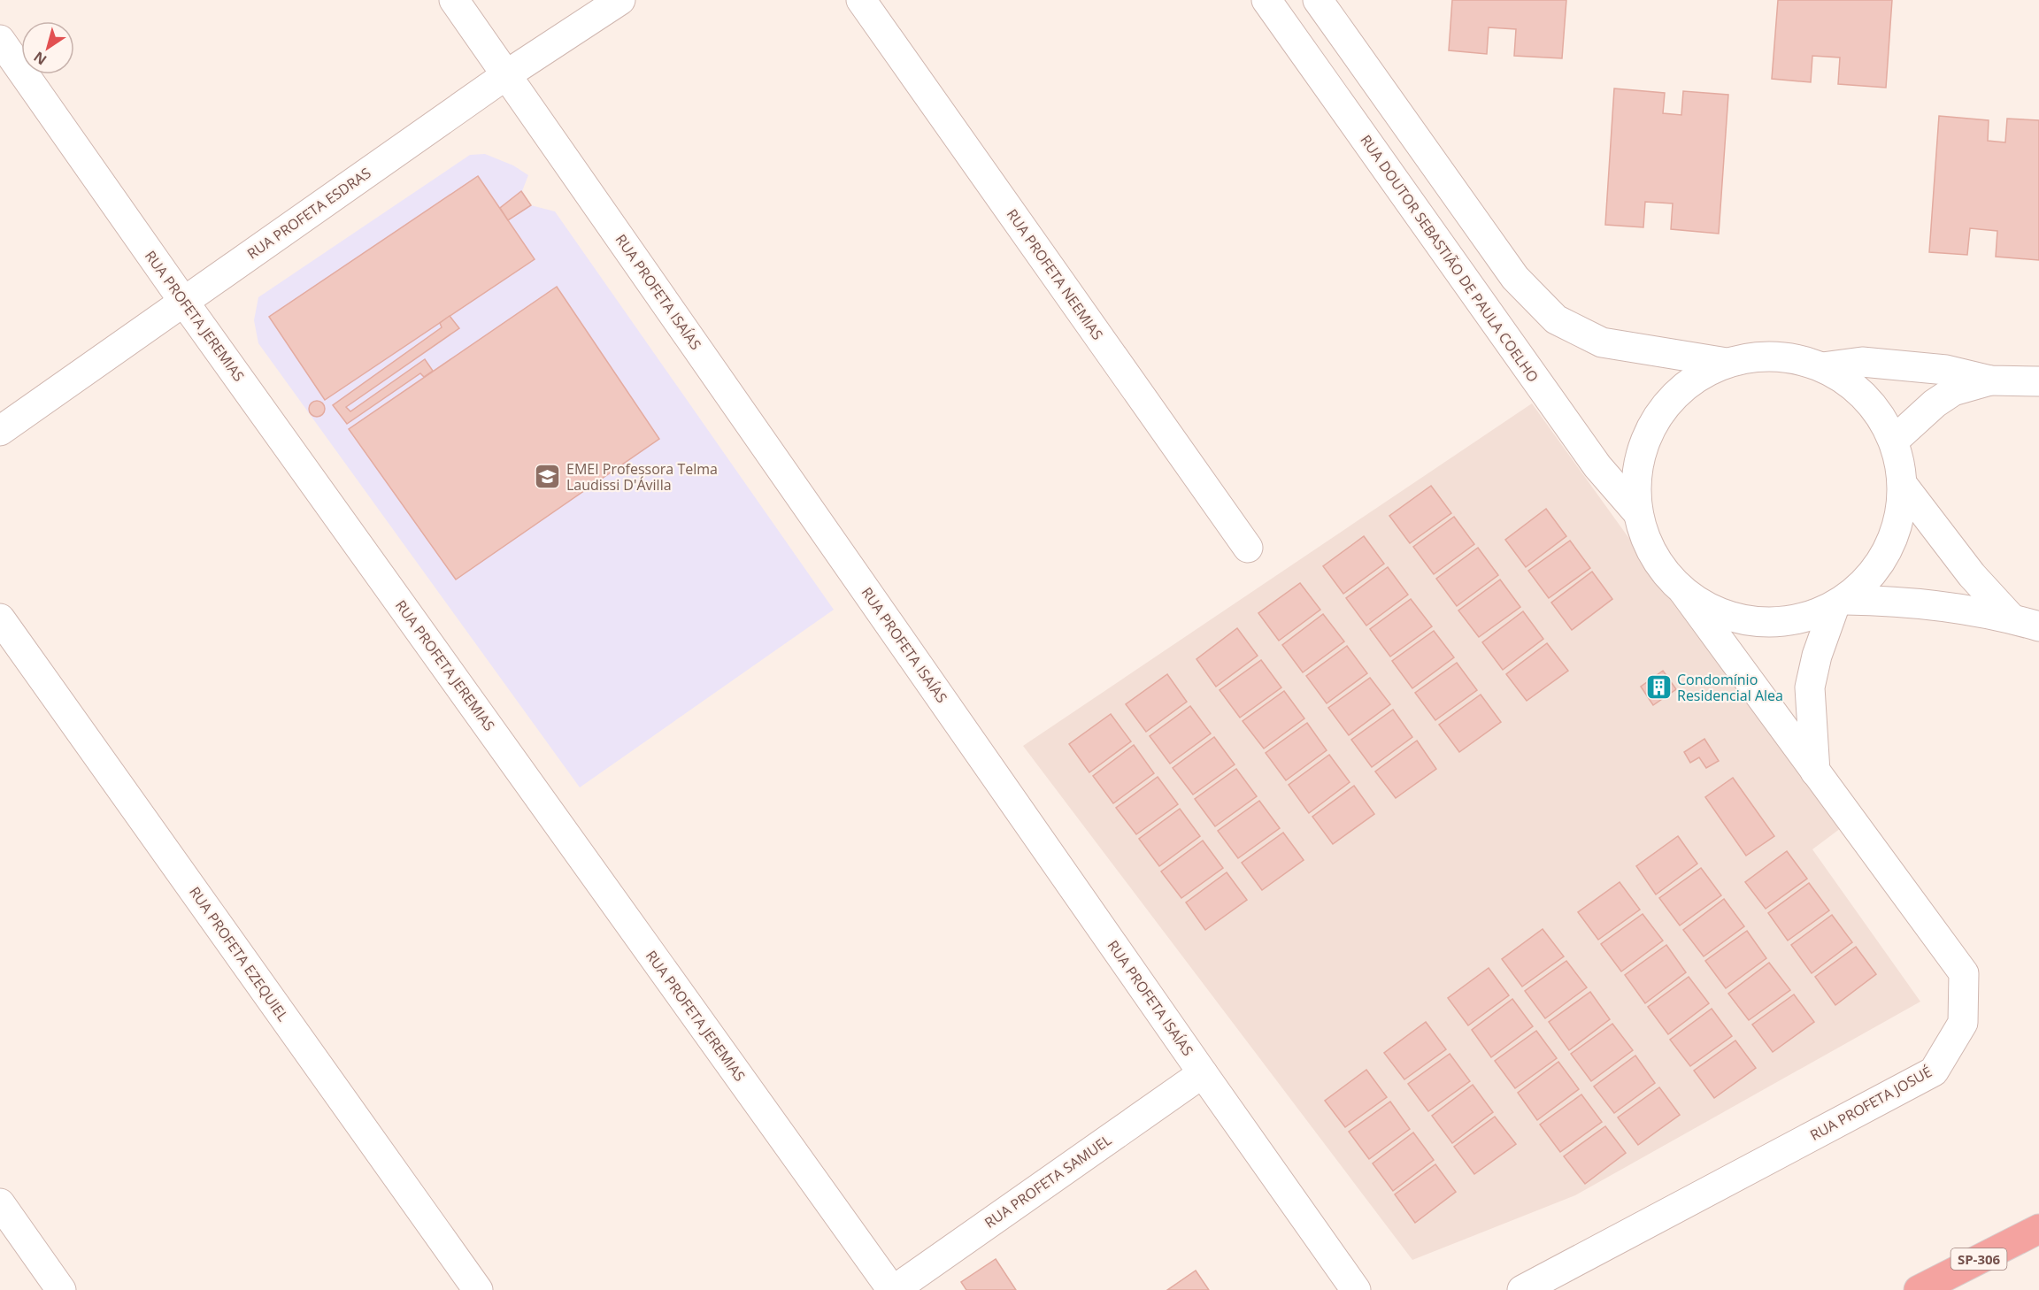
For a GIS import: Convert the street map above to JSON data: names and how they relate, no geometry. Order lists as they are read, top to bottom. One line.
{"streets":{"highway":["SP-306"],"street":["RUA PROFETA ESDRAS","RUA DOUTOR SEBASTIÃO DE PAULA COELHO","RUA PROFETA NEEMIAS","RUA PROFETA ISAÍAS","RUA PROFETA JEREMIAS","RUA PROFETA EZEQUIEL","RUA PROFETA JOSUÉ","RUA PROFETA SAMUEL"]},"crossings":[["RUA PROFETA ESDRAS","RUA PROFETA ISAÍAS"],["RUA PROFETA ESDRAS","RUA PROFETA JEREMIAS"],["RUA PROFETA ISAÍAS","RUA PROFETA SAMUEL"],["RUA PROFETA JEREMIAS","RUA PROFETA SAMUEL"]],"places":{"school or university":["EMEI Professora Telma Laudissi D'Ávilla"],"building":["Condomínio Residencial Alea"]},"north":"bottom left"}
